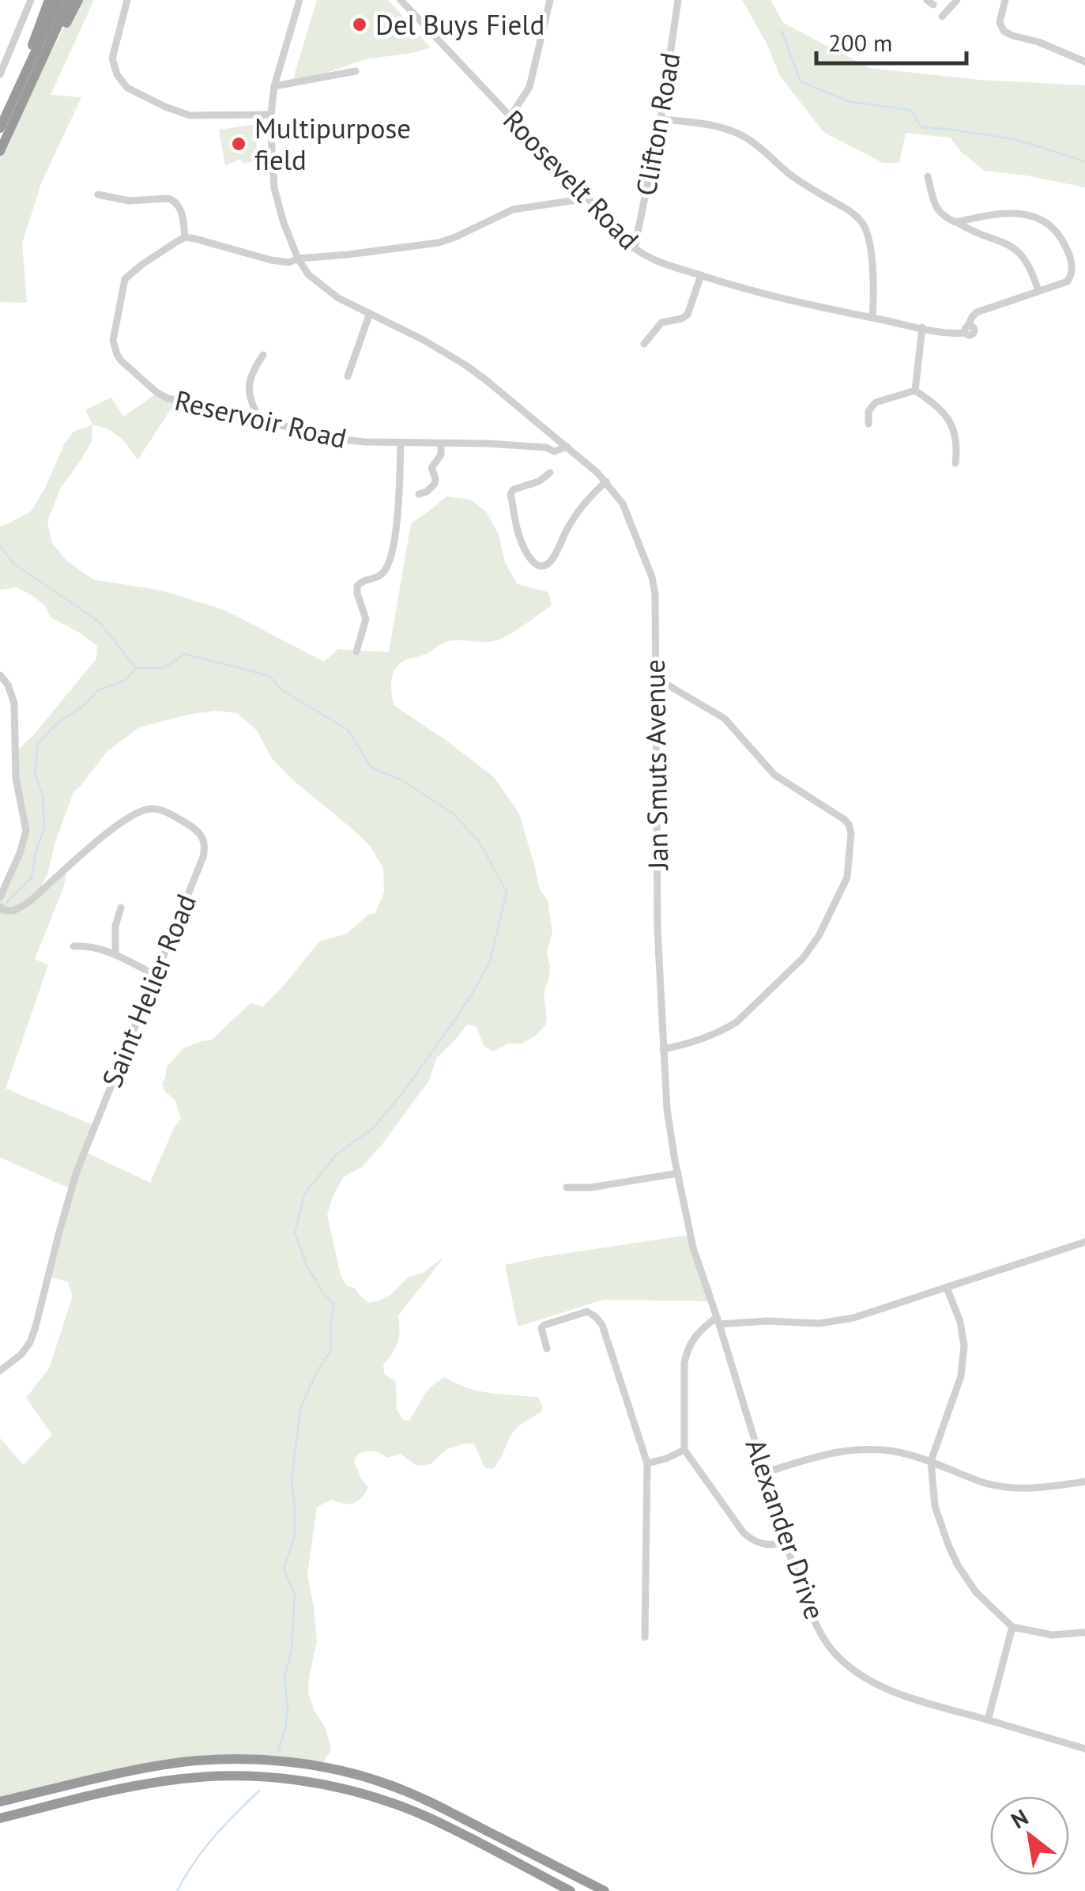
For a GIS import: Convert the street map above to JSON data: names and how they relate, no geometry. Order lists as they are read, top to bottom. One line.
{"streets":{"street":["Clifton Road","Roosevelt Road","Reservoir Road","Jan Smuts Avenue","Saint Helier Road","Alexander Drive"]},"crossings":[["Clifton Road","Roosevelt Road"],["Reservoir Road","Jan Smuts Avenue"],["Jan Smuts Avenue","Alexander Drive"]],"places":["Del Buys Field","Multipurpose field"],"scale_bar":"200 m","north":"top left"}
